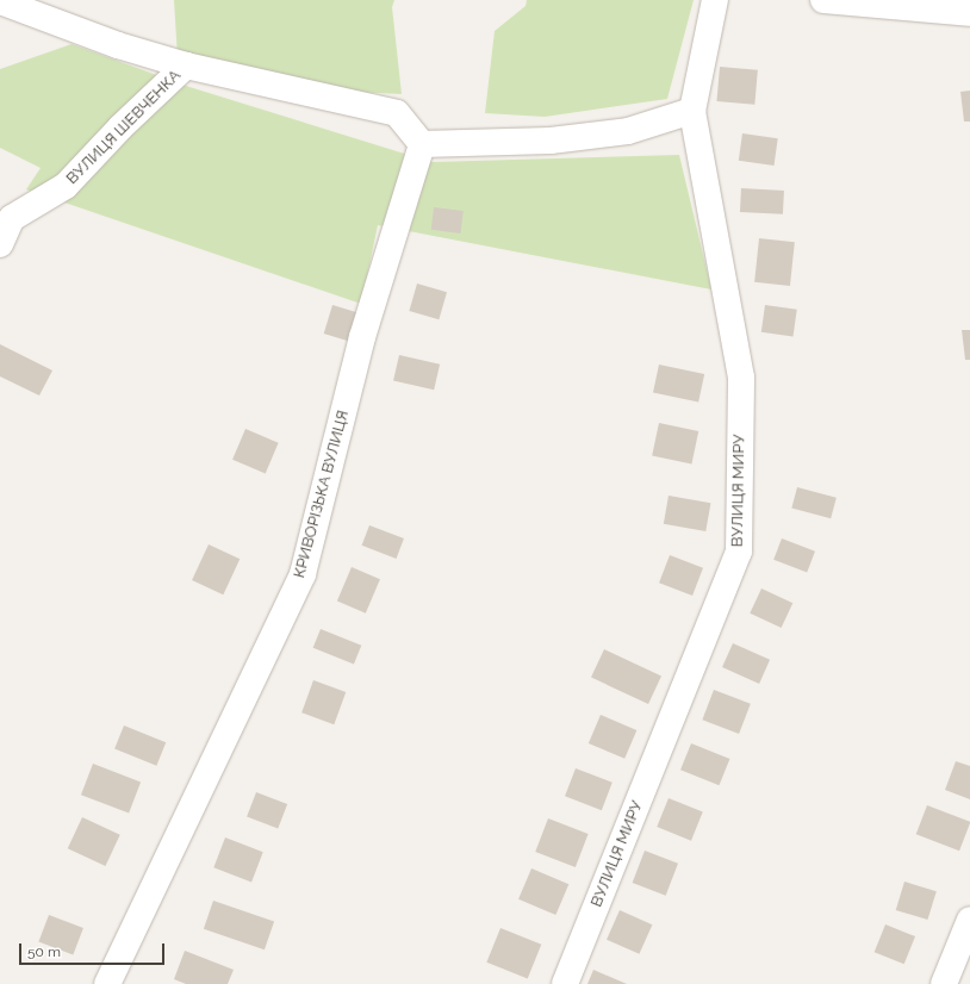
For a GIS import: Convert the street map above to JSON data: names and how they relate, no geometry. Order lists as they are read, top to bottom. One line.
{"streets":{"street":["ВУЛИЦЯ ШЕВЧЕНКА","ВУЛИЦЯ МИРУ","КРИВОРІЗЬКА ВУЛИЦЯ"]},"scale_bar":"50 m"}
